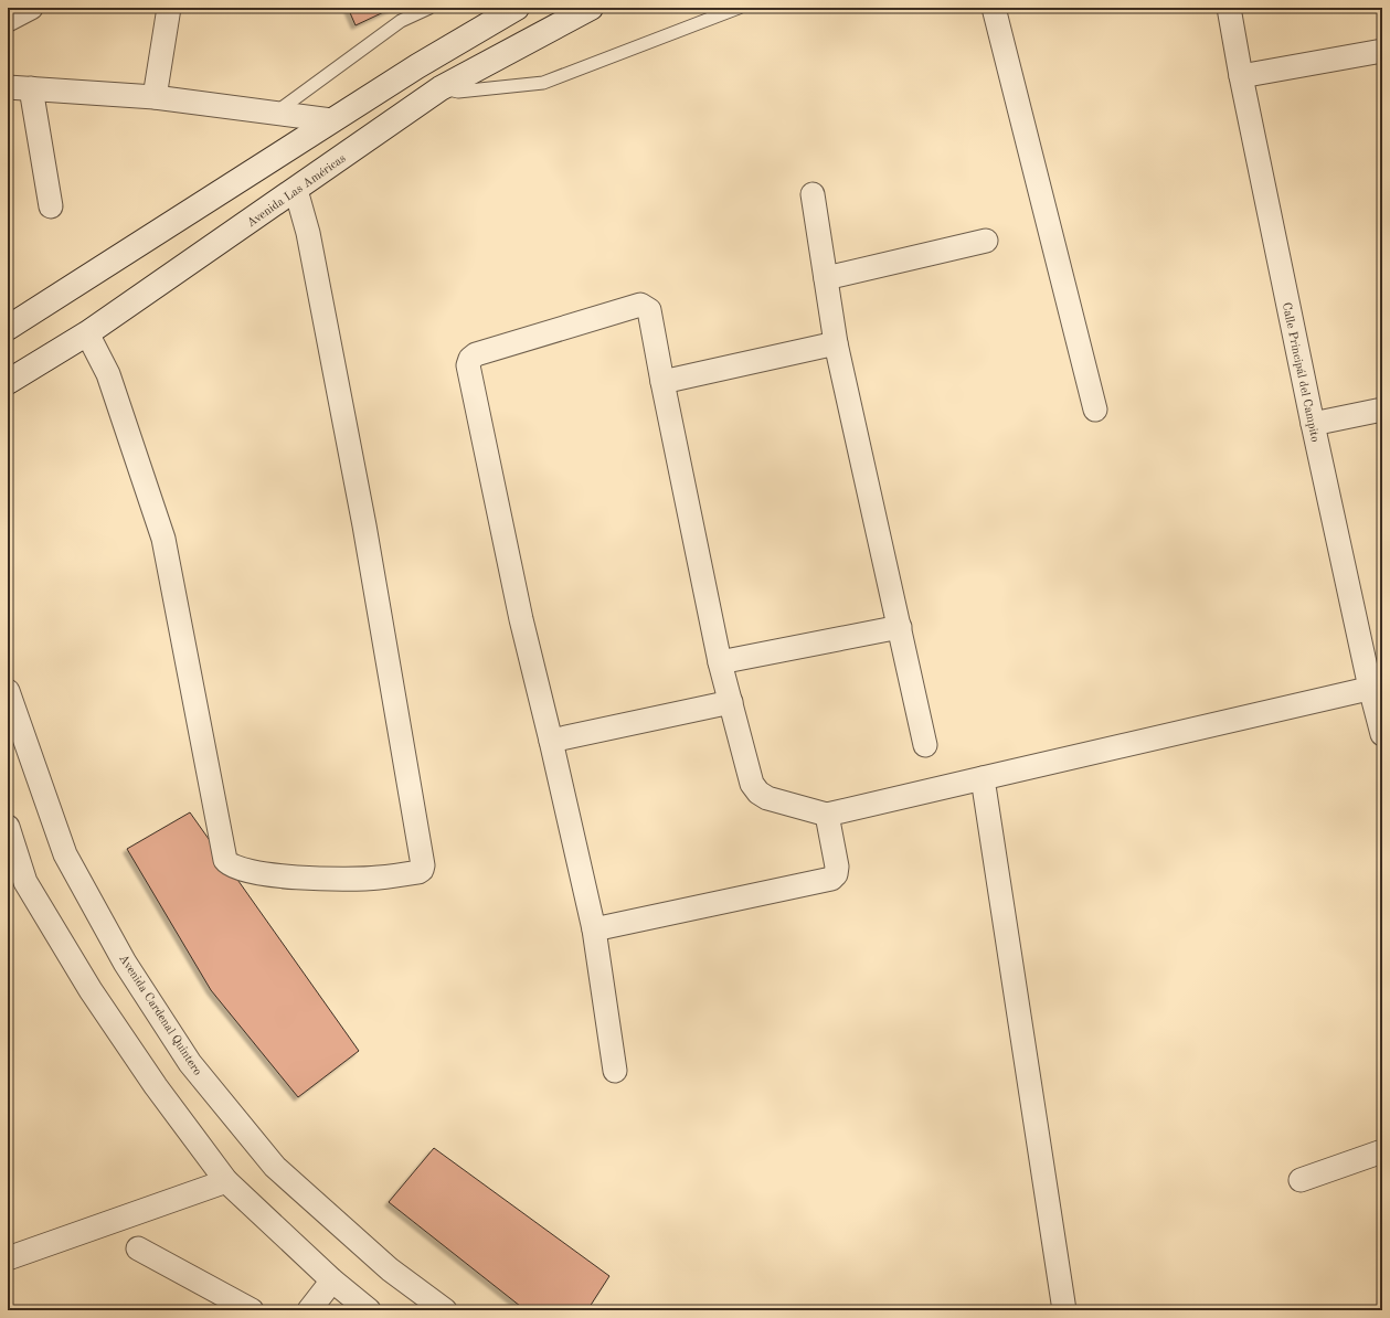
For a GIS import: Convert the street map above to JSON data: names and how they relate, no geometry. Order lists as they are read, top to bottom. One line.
{"streets":{"street":["Avenida Las Américas","Calle Principál del Campito","Avenida Cardenal Quintero"]}}
